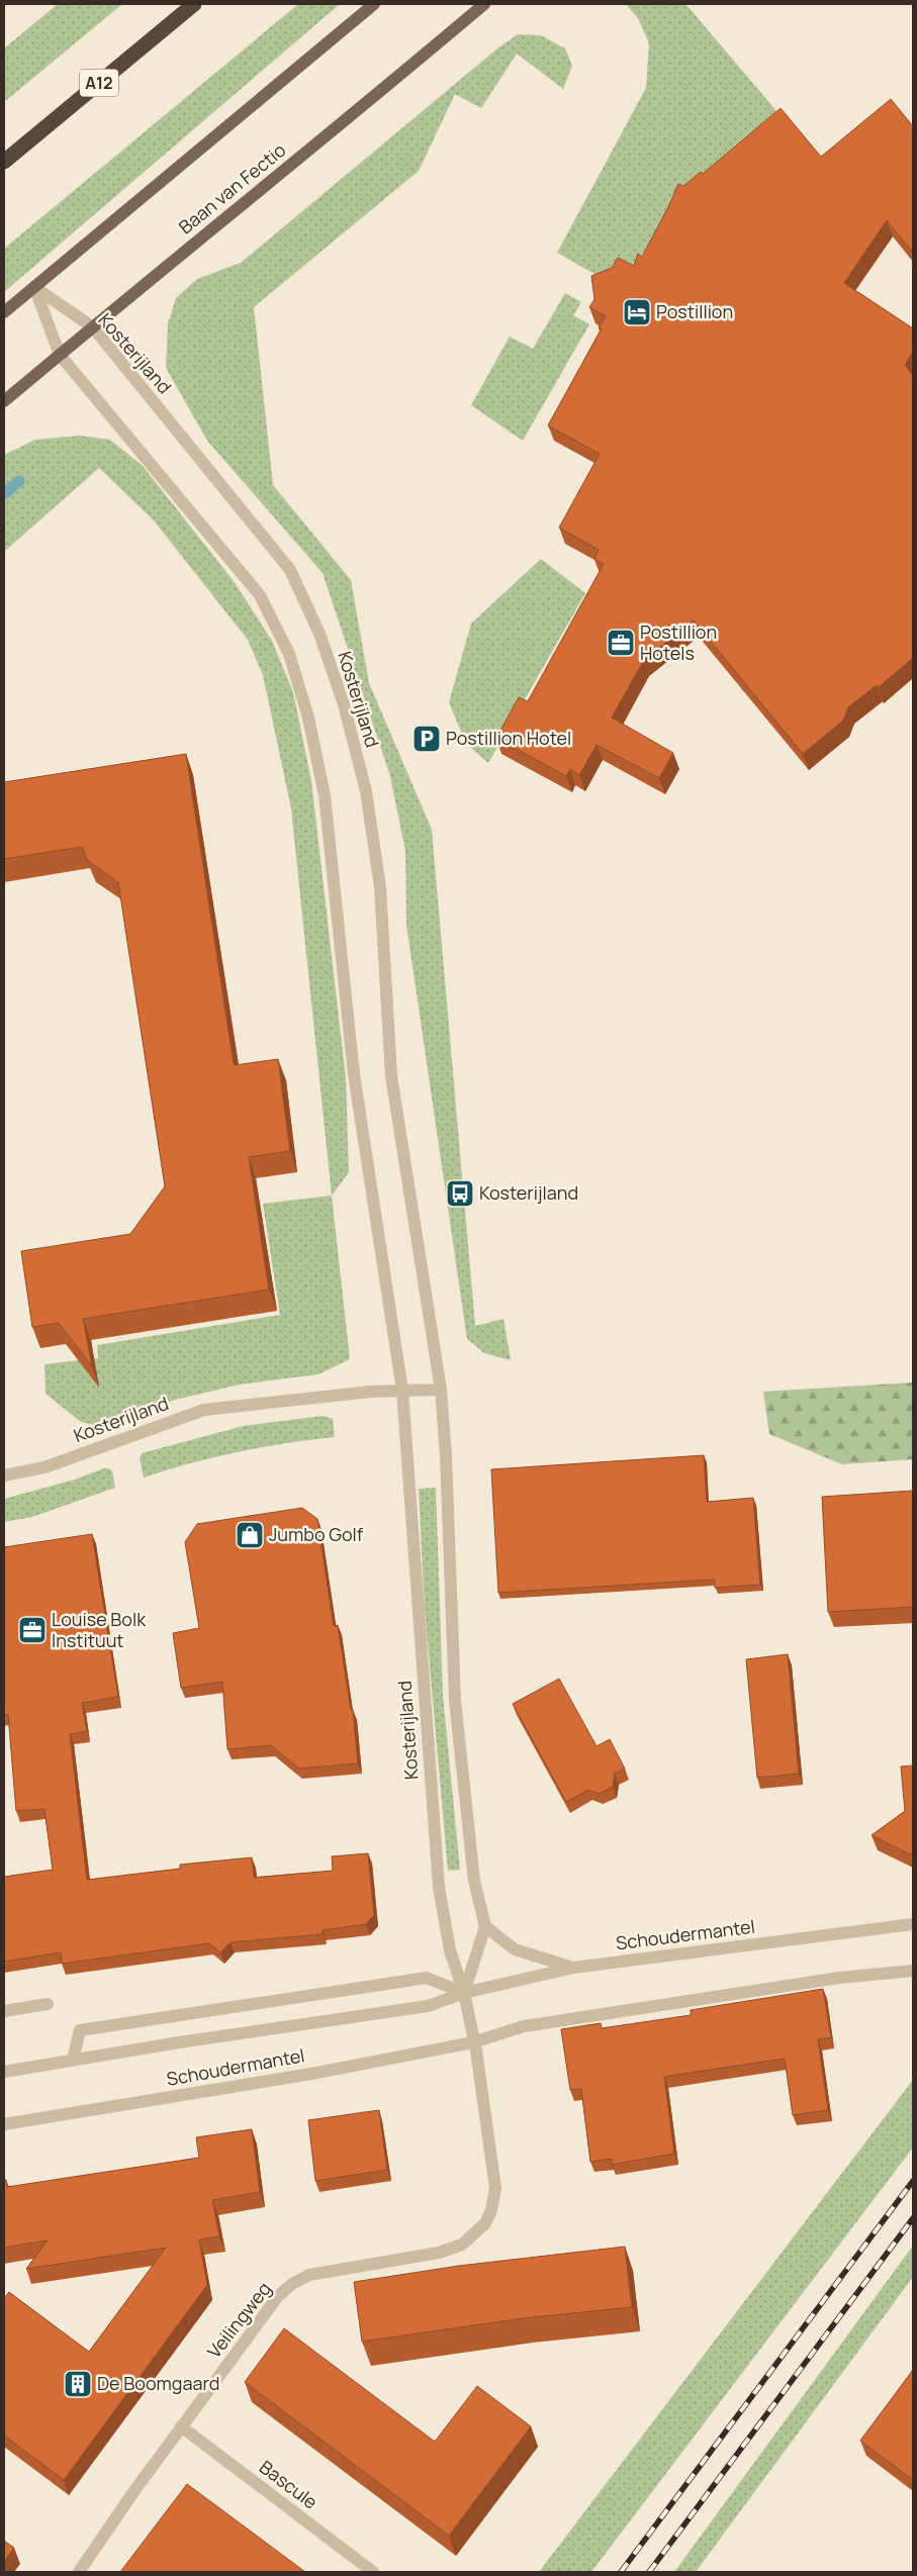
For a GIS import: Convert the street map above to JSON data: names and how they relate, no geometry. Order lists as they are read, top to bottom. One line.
{"streets":{"highway":["A12"],"main road":["Baan van Fectio"],"street":["Kosterijland","Schoudermantel","Veilingweg","Bascule"]},"crossings":[["Baan van Fectio","Kosterijland"],["Kosterijland","Schoudermantel"],["Schoudermantel","Veilingweg"],["Veilingweg","Bascule"]],"places":{"hotel":["Postillion"],"office":["Postillion Hotels","Louise Bolk Instituut"],"parking":["Postillion Hotel"],"bus stop":["Kosterijland"],"shop":["Jumbo Golf"],"building":["De Boomgaard"]}}
